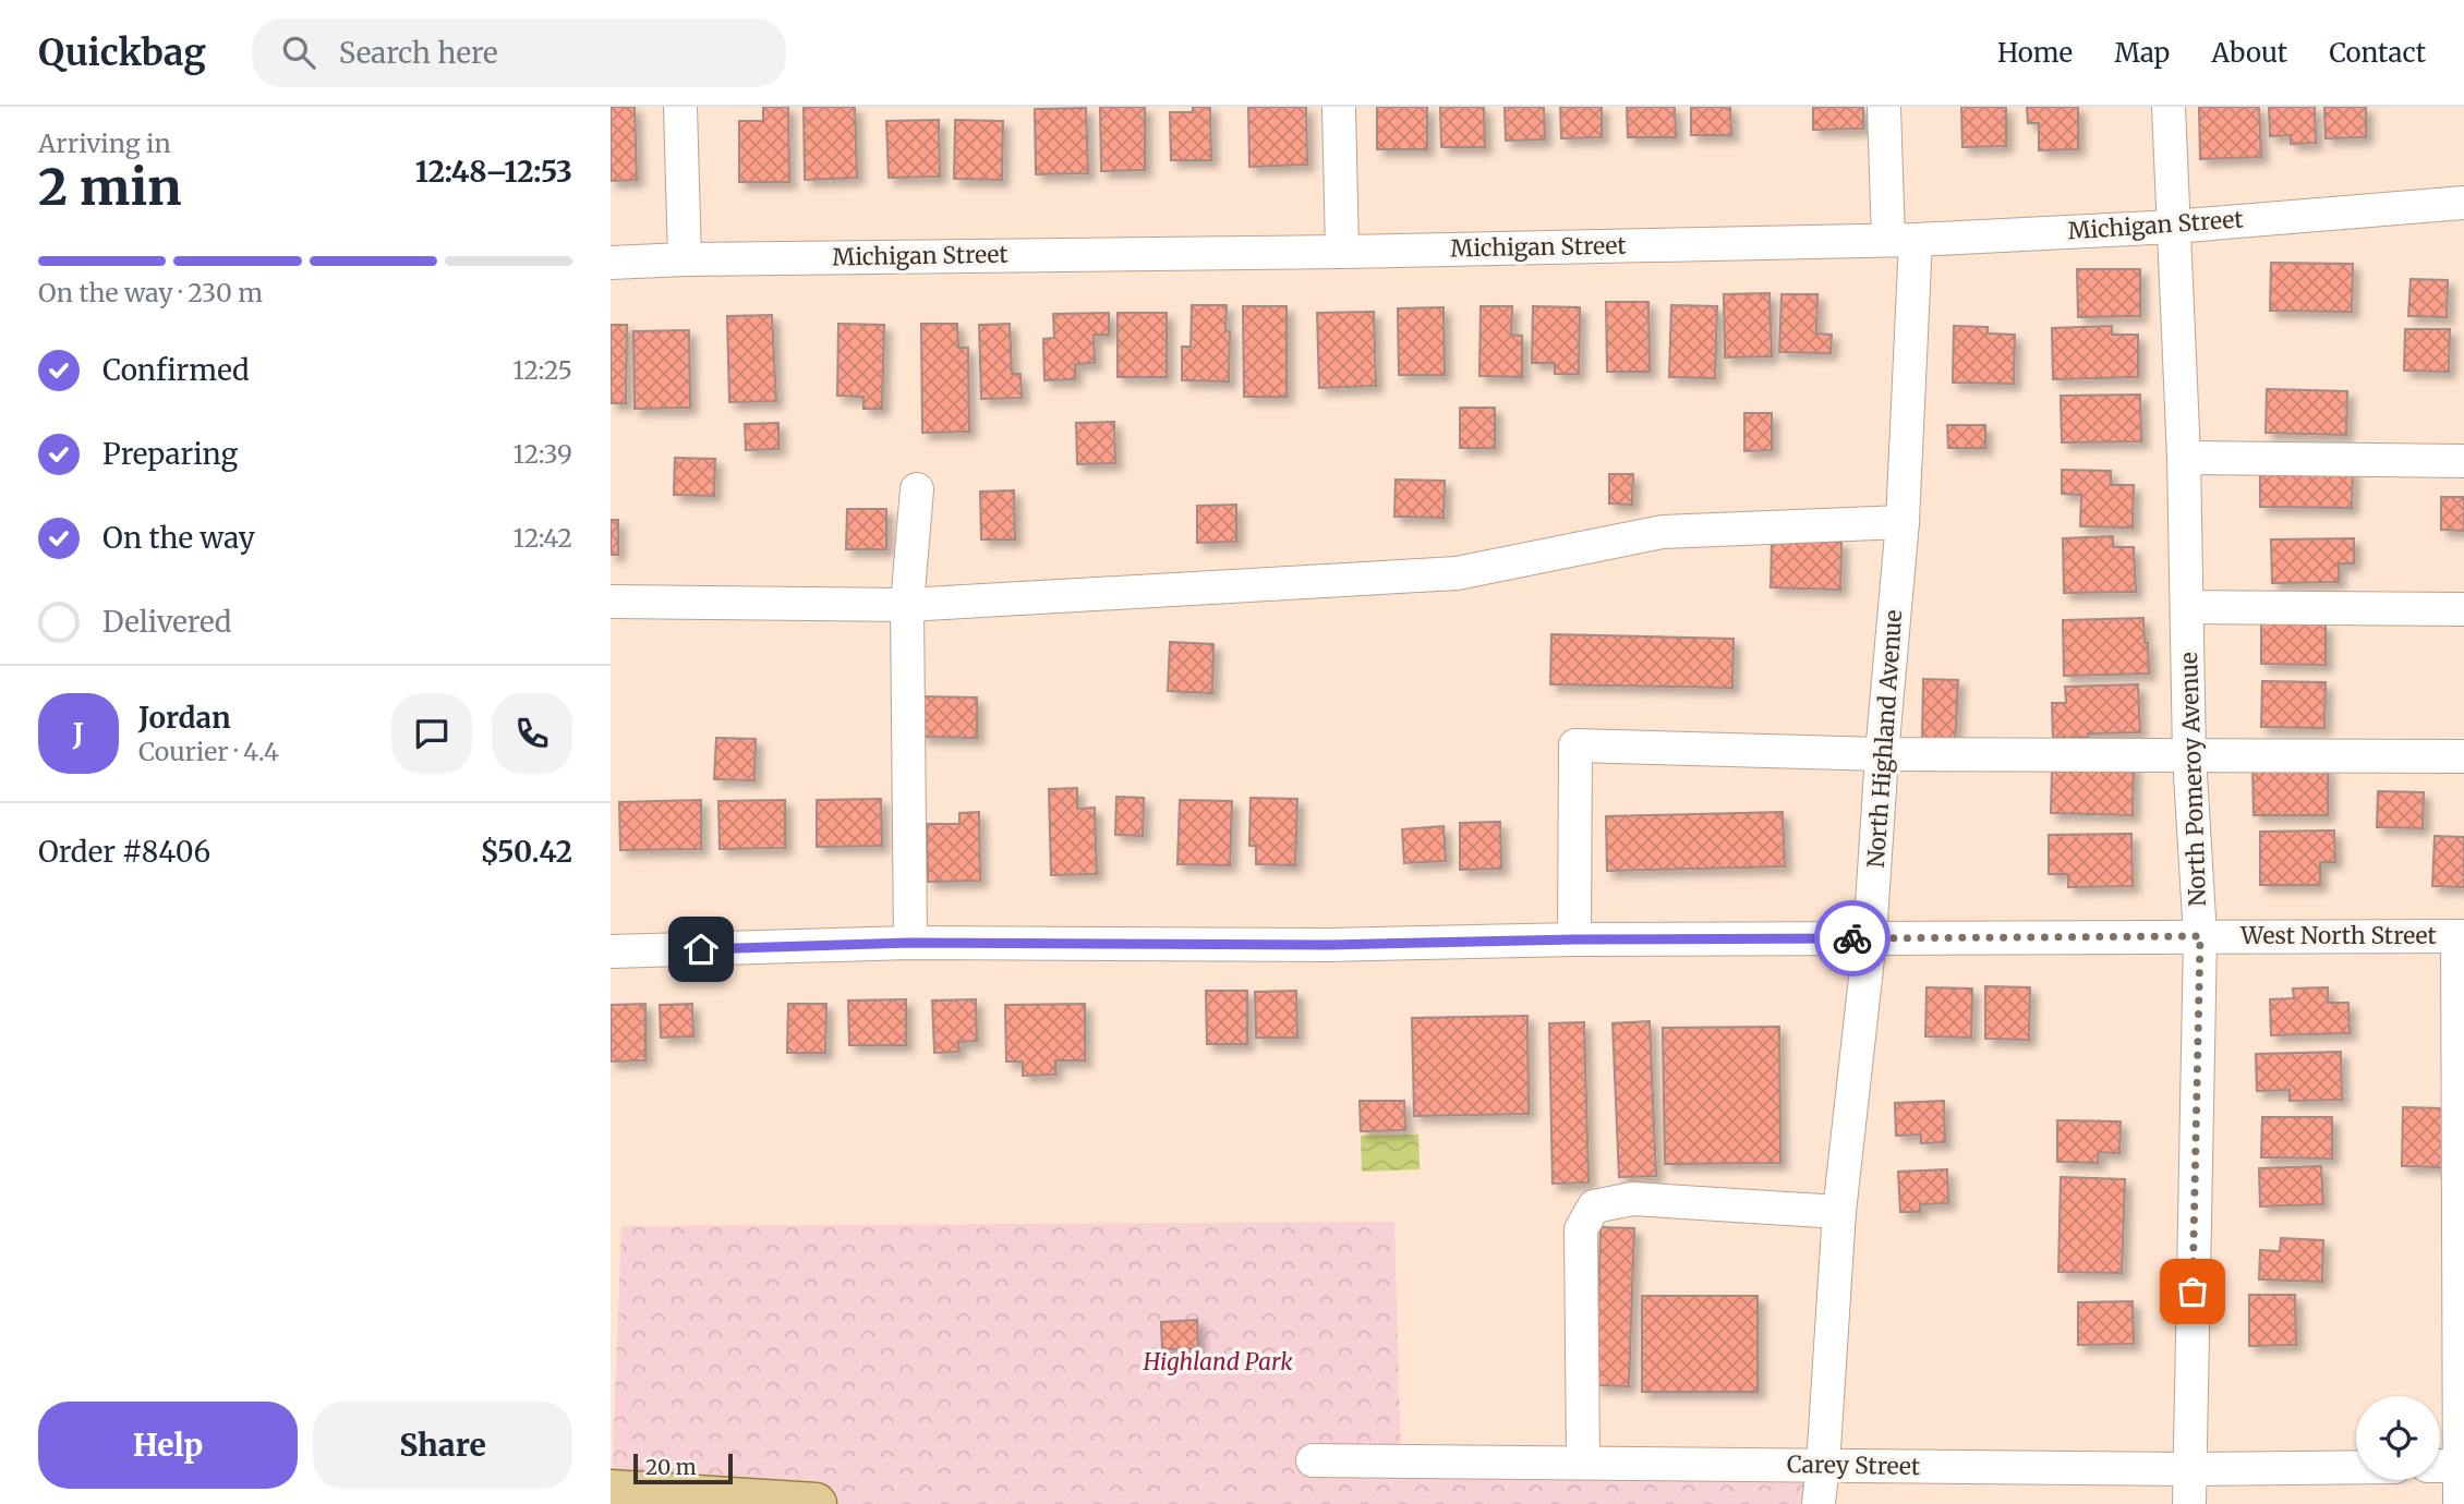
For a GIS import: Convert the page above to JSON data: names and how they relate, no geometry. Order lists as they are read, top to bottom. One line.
{"streets":{"street":["Michigan Street","North Highland Avenue","North Pomeroy Avenue","West North Street","Carey Street"]},"crossings":[["Michigan Street","North Highland Avenue"],["Michigan Street","North Pomeroy Avenue"],["North Highland Avenue","West North Street"],["North Highland Avenue","Carey Street"],["North Pomeroy Avenue","West North Street"],["North Pomeroy Avenue","Carey Street"]],"parks":["Highland Park"],"scale_bar":"20 m","page":{"header":"Quickbag","search":"Search here","nav":["Home","Map","About","Contact"],"heading":["2 min","Arriving in","12:48–12:53"],"panel":["Jordan","Courier · 4.4","Order #8406","$50.42"],"bar":"On the way · 230 m","list":[["Confirmed","12:25"],["Preparing","12:39"],["On the way","12:42"],"Delivered"],"round":"J","buttons":["Help","Share"],"scale":"20 m"}}
